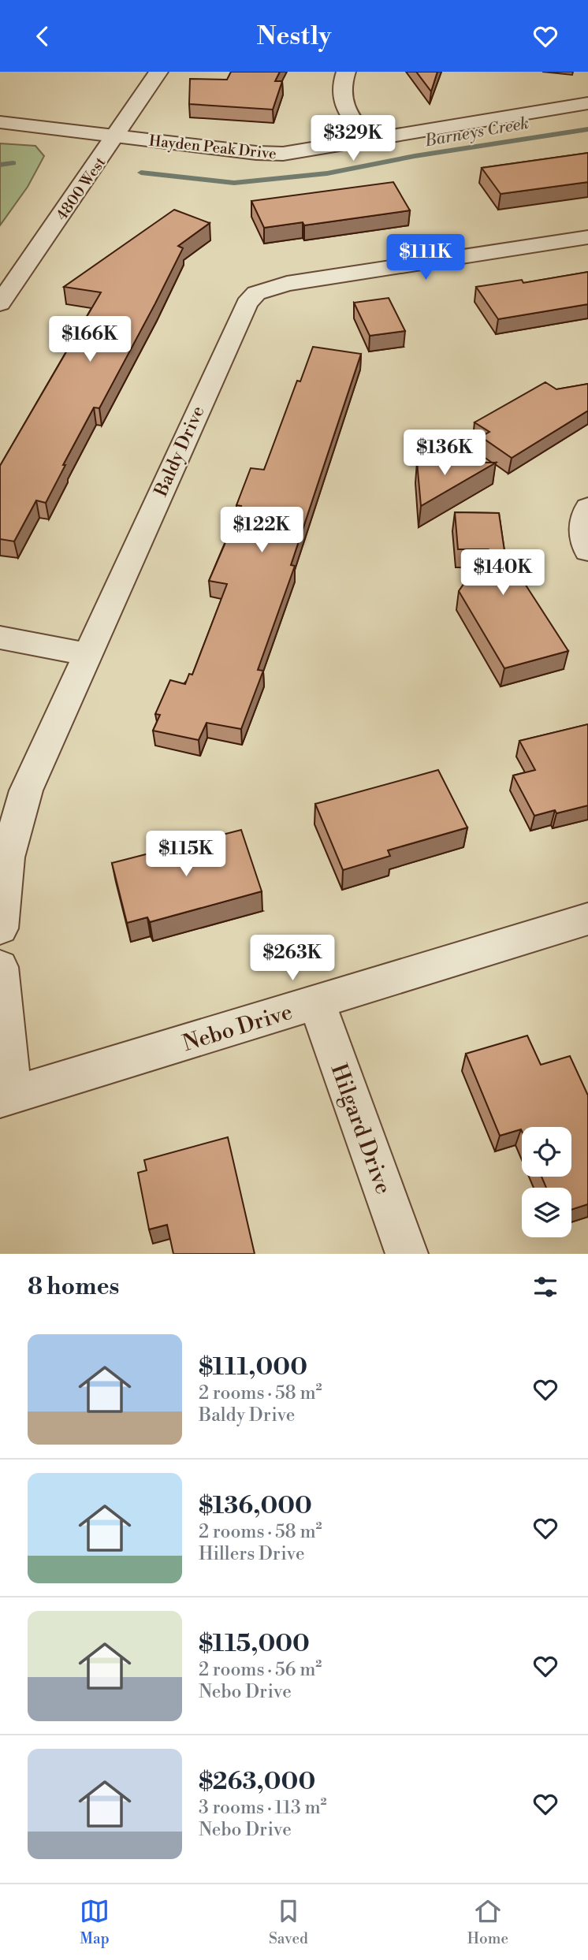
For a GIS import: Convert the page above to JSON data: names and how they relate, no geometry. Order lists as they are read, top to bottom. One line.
{"streets":{"street":["Hayden Peak Drive","4800 West","Baldy Drive","Nebo Drive","Hilgard Drive"]},"crossings":[["Hayden Peak Drive","4800 West"],["Nebo Drive","Hilgard Drive"]],"water":["Barneys Creek"],"page":{"header":"Nestly","price":["$329K","$111K","$166K","$136K","$122K","$140K","$115K","$263K"],"heading":"8 homes","list":[{"name":"$111,000","note":"2 rooms · 58 m² · Baldy Drive"},{"name":"$136,000","note":"2 rooms · 58 m² · Hillers Drive"},{"name":"$115,000","note":"2 rooms · 56 m² · Nebo Drive"},{"name":"$263,000","note":"3 rooms · 113 m² · Nebo Drive"}],"tabs":["Map","Saved","Home"]}}
